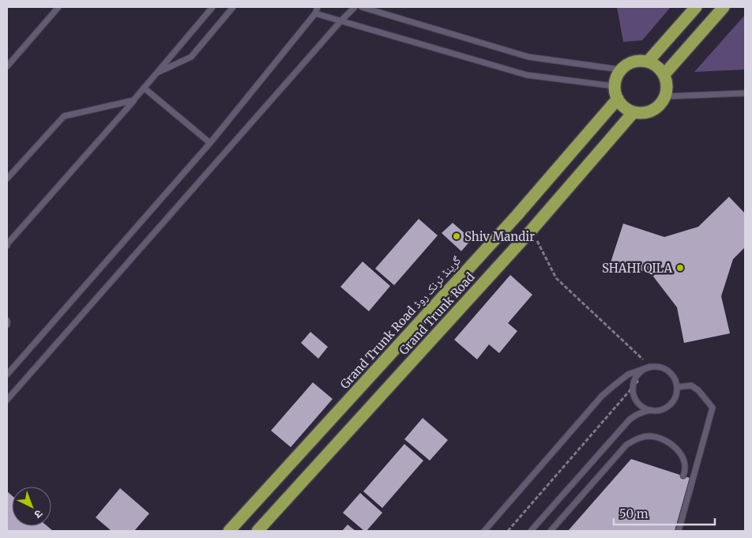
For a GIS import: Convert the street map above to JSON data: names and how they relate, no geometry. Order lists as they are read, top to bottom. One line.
{"streets":{"highway":["Grand Trunk Road","Grand Trunk Road گرینڈ ٹرنک روڈ"]},"crossings":[["Grand Trunk Road","Grand Trunk Road گرینڈ ٹرنک روڈ"]],"places":["Shiv Mandir","SHAHI QILA"],"scale_bar":"50 m","north":"bottom right"}
